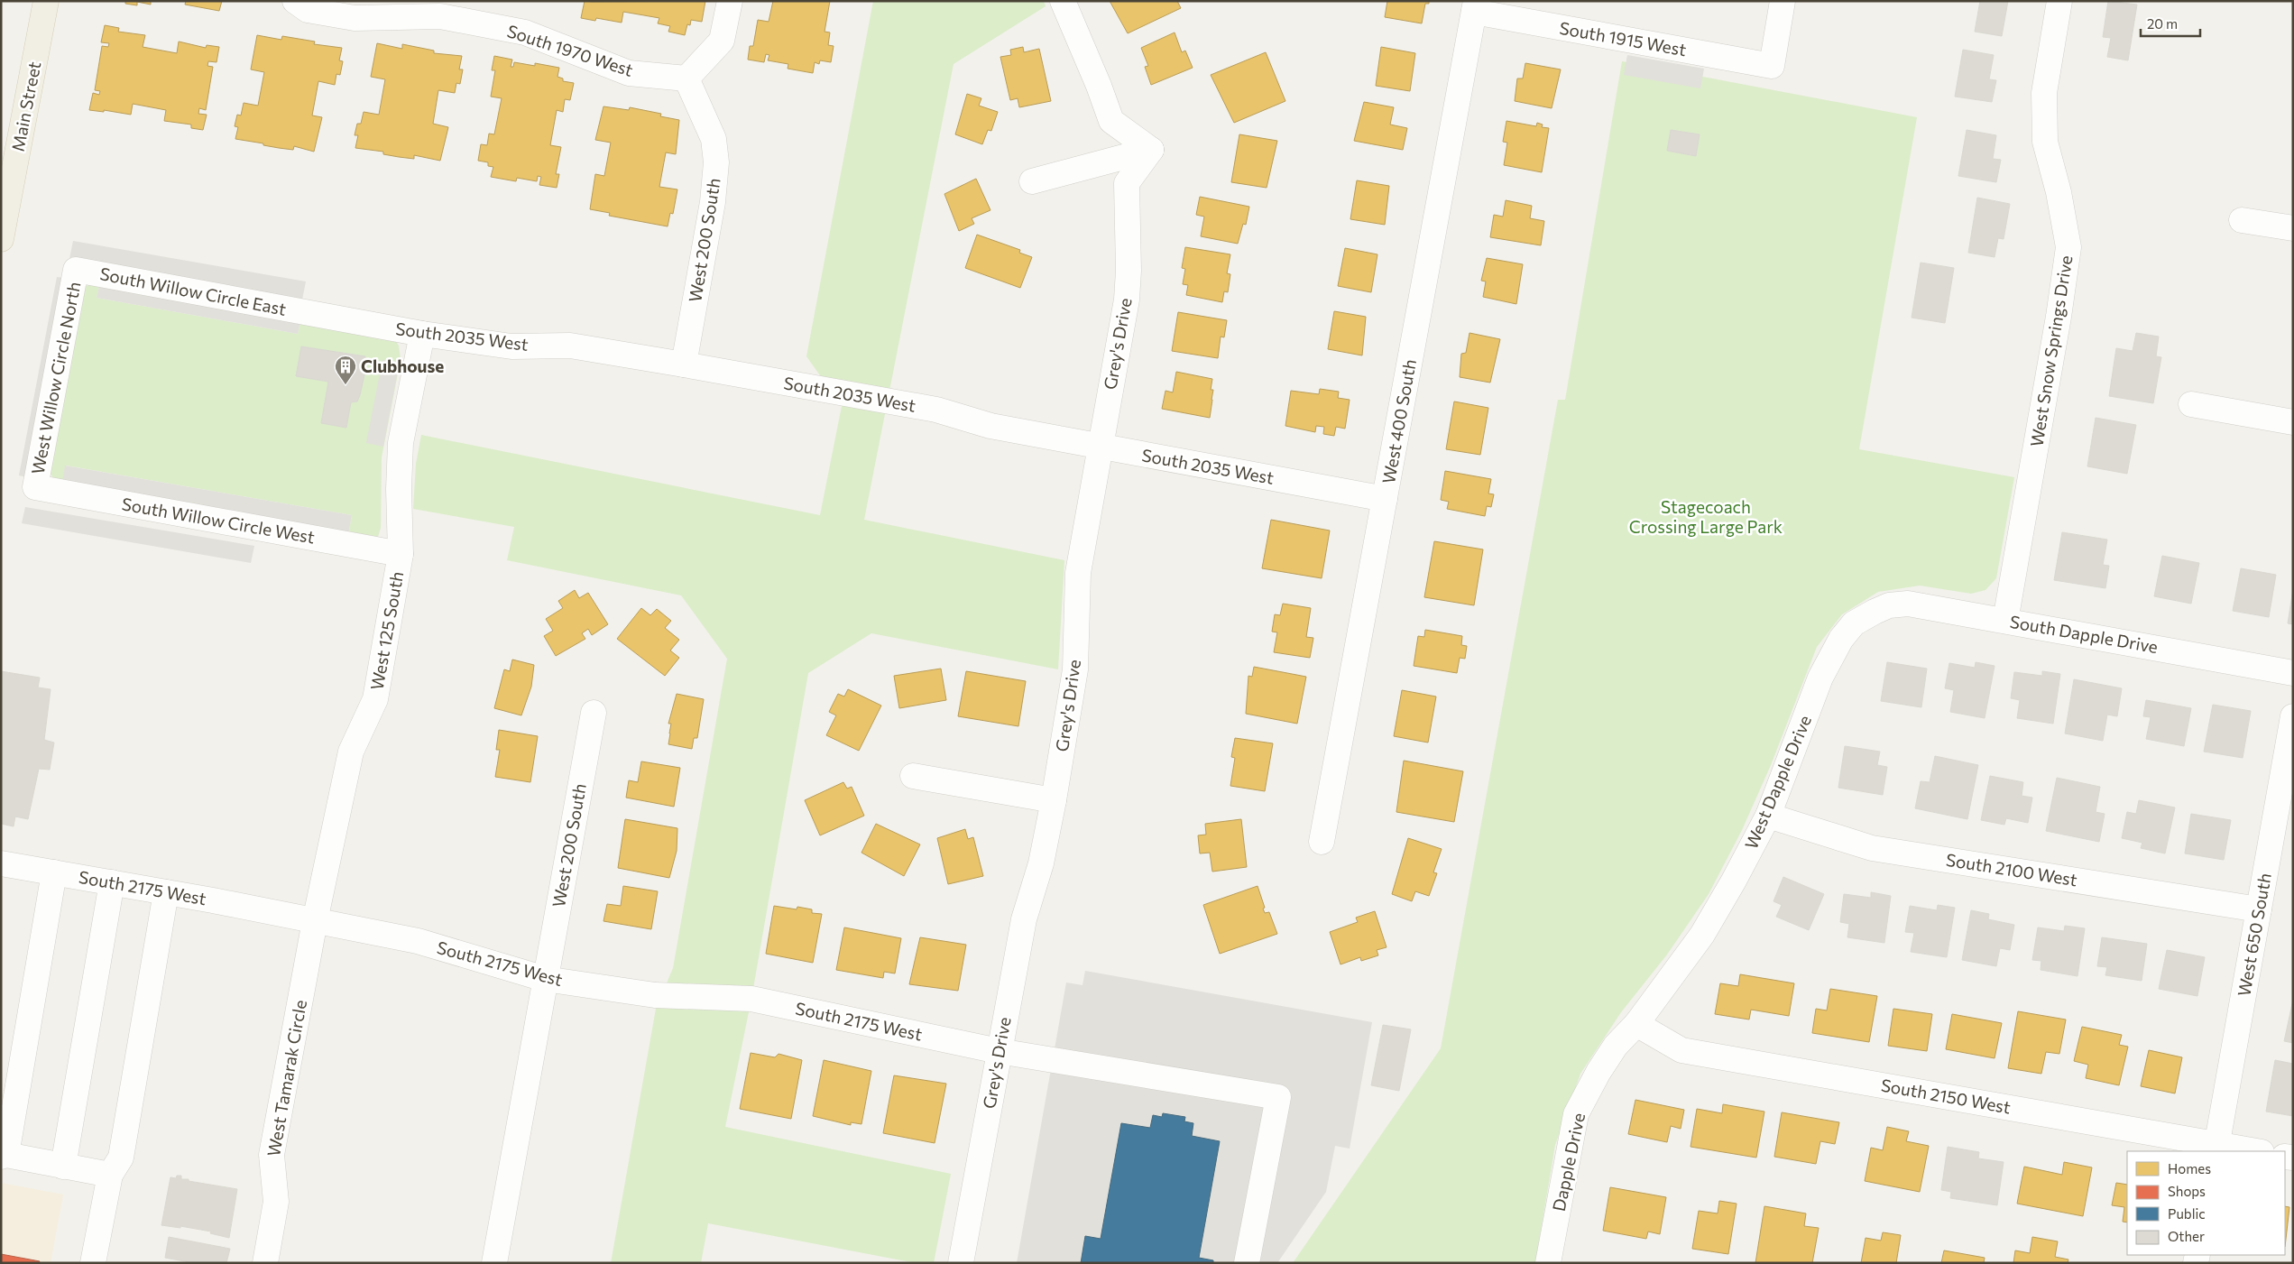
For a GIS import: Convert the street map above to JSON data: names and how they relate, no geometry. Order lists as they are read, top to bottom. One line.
{"streets":{"main road":["Main Street"],"street":["South 1915 West","South 1970 West","West 200 South","South Willow Circle East","South 2035 West","Grey's Drive","West Snow Springs Drive","West Willow Circle North","West 400 South","South Willow Circle West","West 125 South","South Dapple Drive","West Dapple Drive","South 2100 West","South 2175 West","West 650 South","West Tamarak Circle","South 2150 West","Dapple Drive"]},"crossings":[["South 1915 West","West 400 South"],["South 1970 West","West 200 South"],["West 200 South","South 2035 West"],["West 200 South","South 2175 West"],["South Willow Circle East","South 2035 West"],["South Willow Circle East","West Willow Circle North"],["South 2035 West","Grey's Drive"],["South 2035 West","West 400 South"],["South 2035 West","West 125 South"],["Grey's Drive","South 2175 West"],["West Snow Springs Drive","South Dapple Drive"],["West Willow Circle North","South Willow Circle West"],["South Willow Circle West","West 125 South"],["West 125 South","South 2175 West"],["West 125 South","West Tamarak Circle"],["South Dapple Drive","West Dapple Drive"],["West Dapple Drive","South 2100 West"],["West Dapple Drive","South 2150 West"],["West Dapple Drive","Dapple Drive"],["South 2100 West","West 650 South"],["South 2175 West","West Tamarak Circle"],["West 650 South","South 2150 West"],["South 2150 West","Dapple Drive"]],"parks":["Stagecoach Crossing Large Park"],"places":{"building":["Clubhouse"]},"legend":["Homes","Shops","Public","Other"],"scale_bar":"20 m"}
